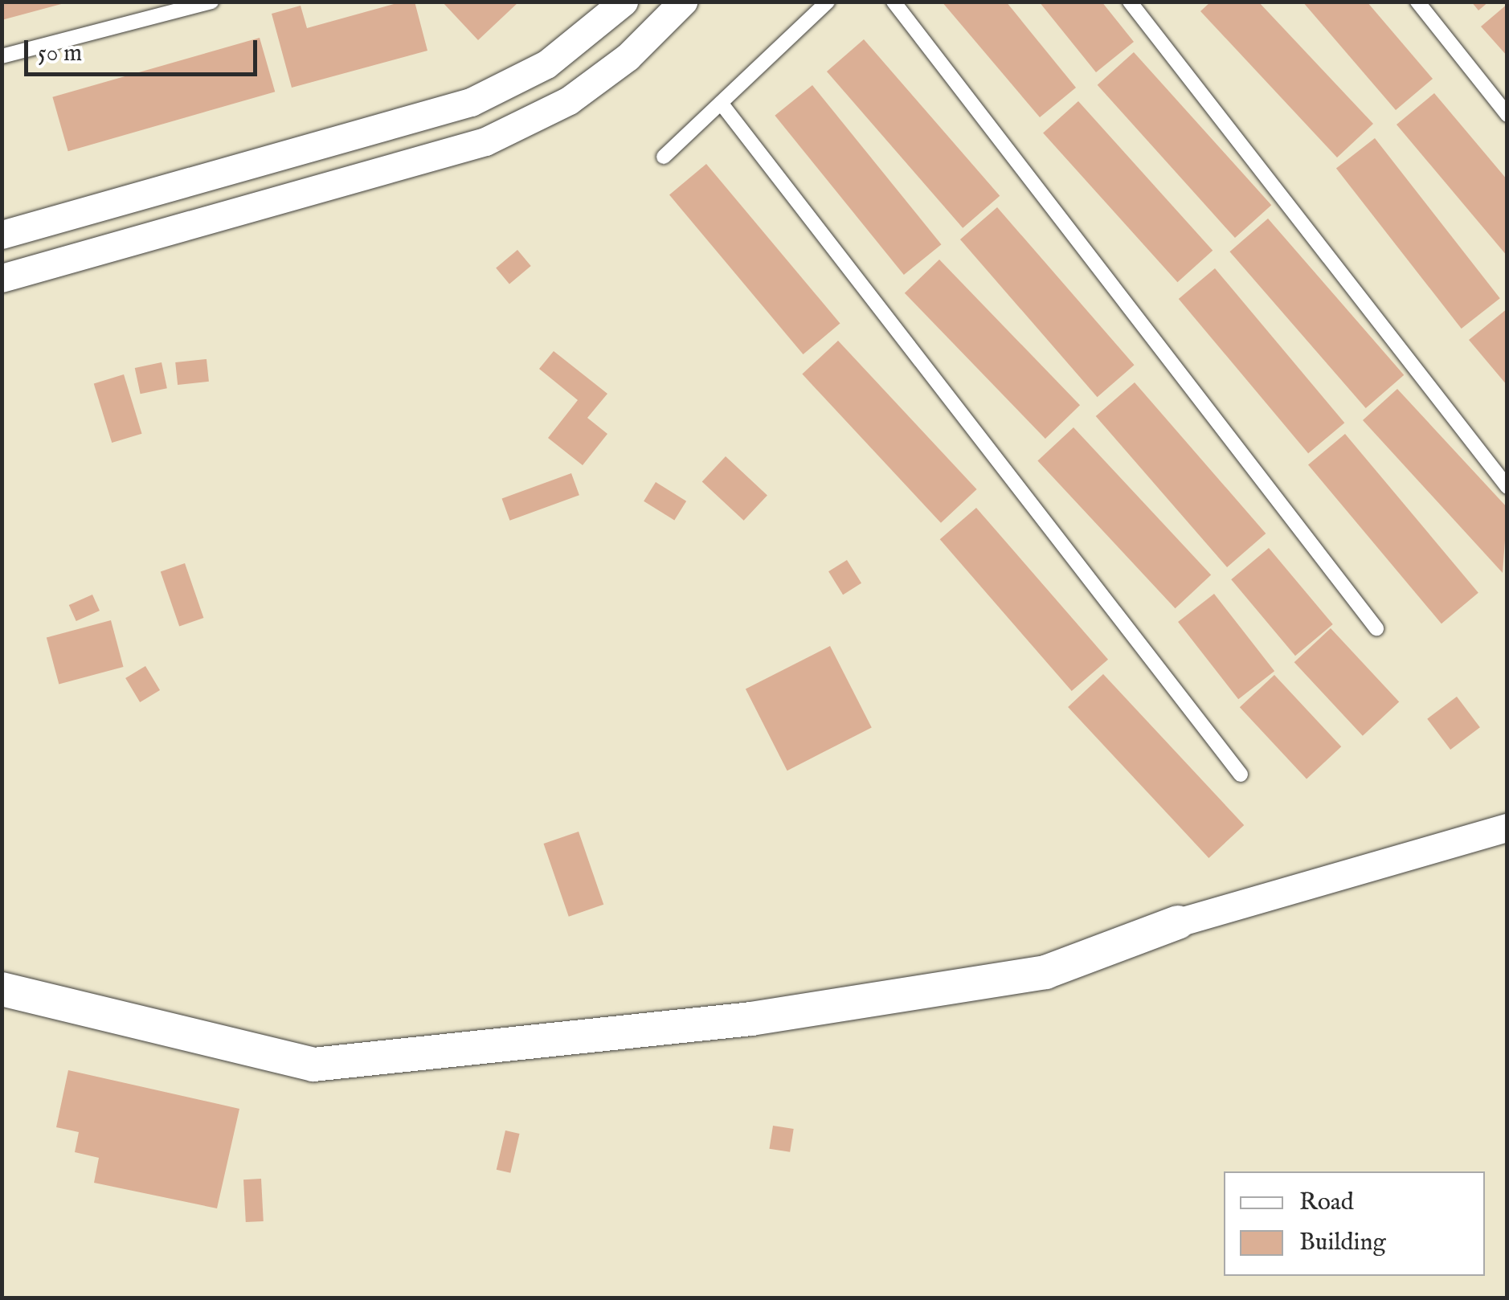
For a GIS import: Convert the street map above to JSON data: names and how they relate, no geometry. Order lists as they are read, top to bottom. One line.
{"legend":["Road","Building"],"scale_bar":"50 m"}
